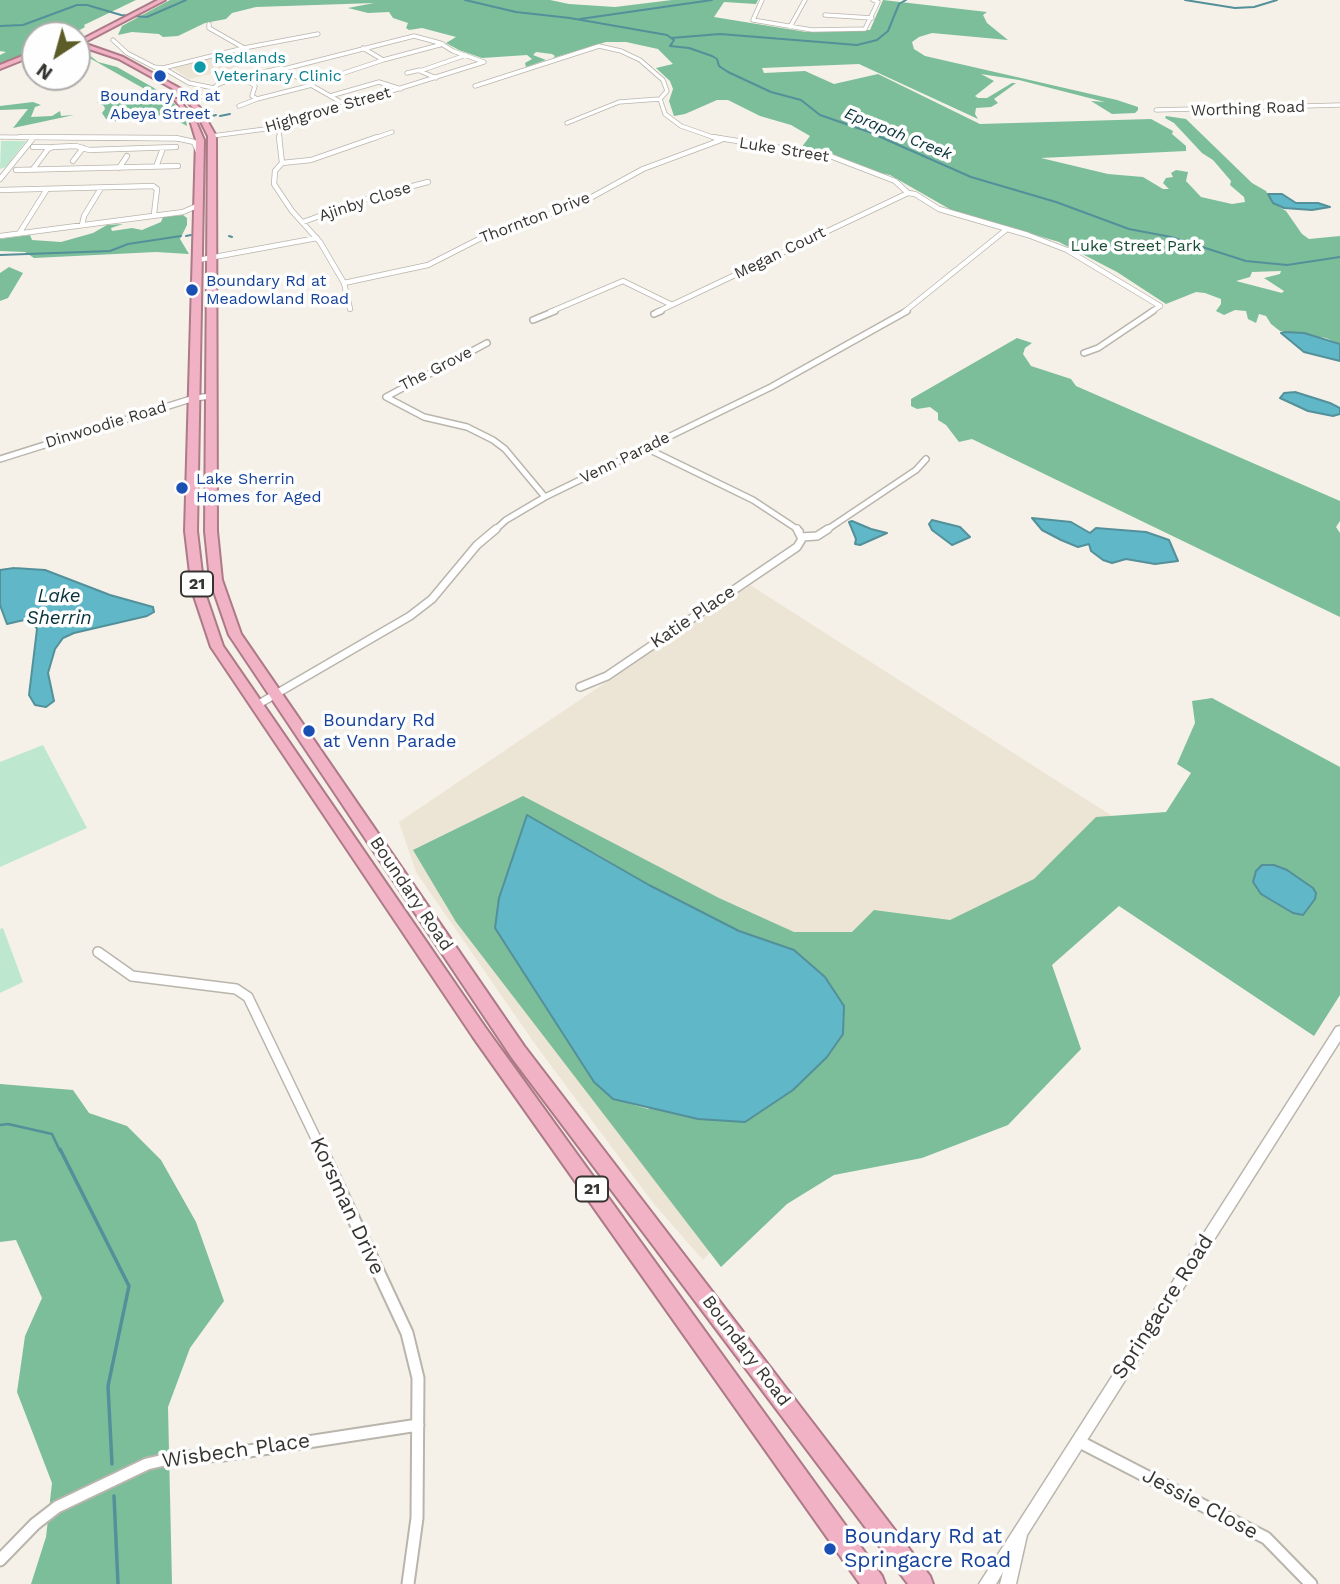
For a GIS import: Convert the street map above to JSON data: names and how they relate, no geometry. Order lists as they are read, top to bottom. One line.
{"streets":{"highway":["21","Boundary Road"],"street":["Worthing Road","Highgrove Street","Luke Street","Ajinby Close","Thornton Drive","Megan Court","The Grove","Dinwoodie Road","Venn Parade","Katie Place","Korsman Drive","Springacre Road","Wisbech Place","Jessie Close"]},"crossings":[["Highgrove Street","Boundary Road"],["Luke Street","Thornton Drive"],["Luke Street","Megan Court"],["Luke Street","Venn Parade"],["The Grove","Venn Parade"],["Dinwoodie Road","Boundary Road"],["Venn Parade","Boundary Road"],["Korsman Drive","Wisbech Place"],["Springacre Road","Jessie Close"]],"water":["Eprapah Creek","Lake Sherrin"],"parks":["Luke Street Park"],"places":["Redlands Veterinary Clinic","Boundary Rd at Abeya Street","Boundary Rd at Meadowland Road","Lake Sherrin Homes for Aged","Boundary Rd at Venn Parade","Boundary Rd at Springacre Road"],"north":"bottom left"}
